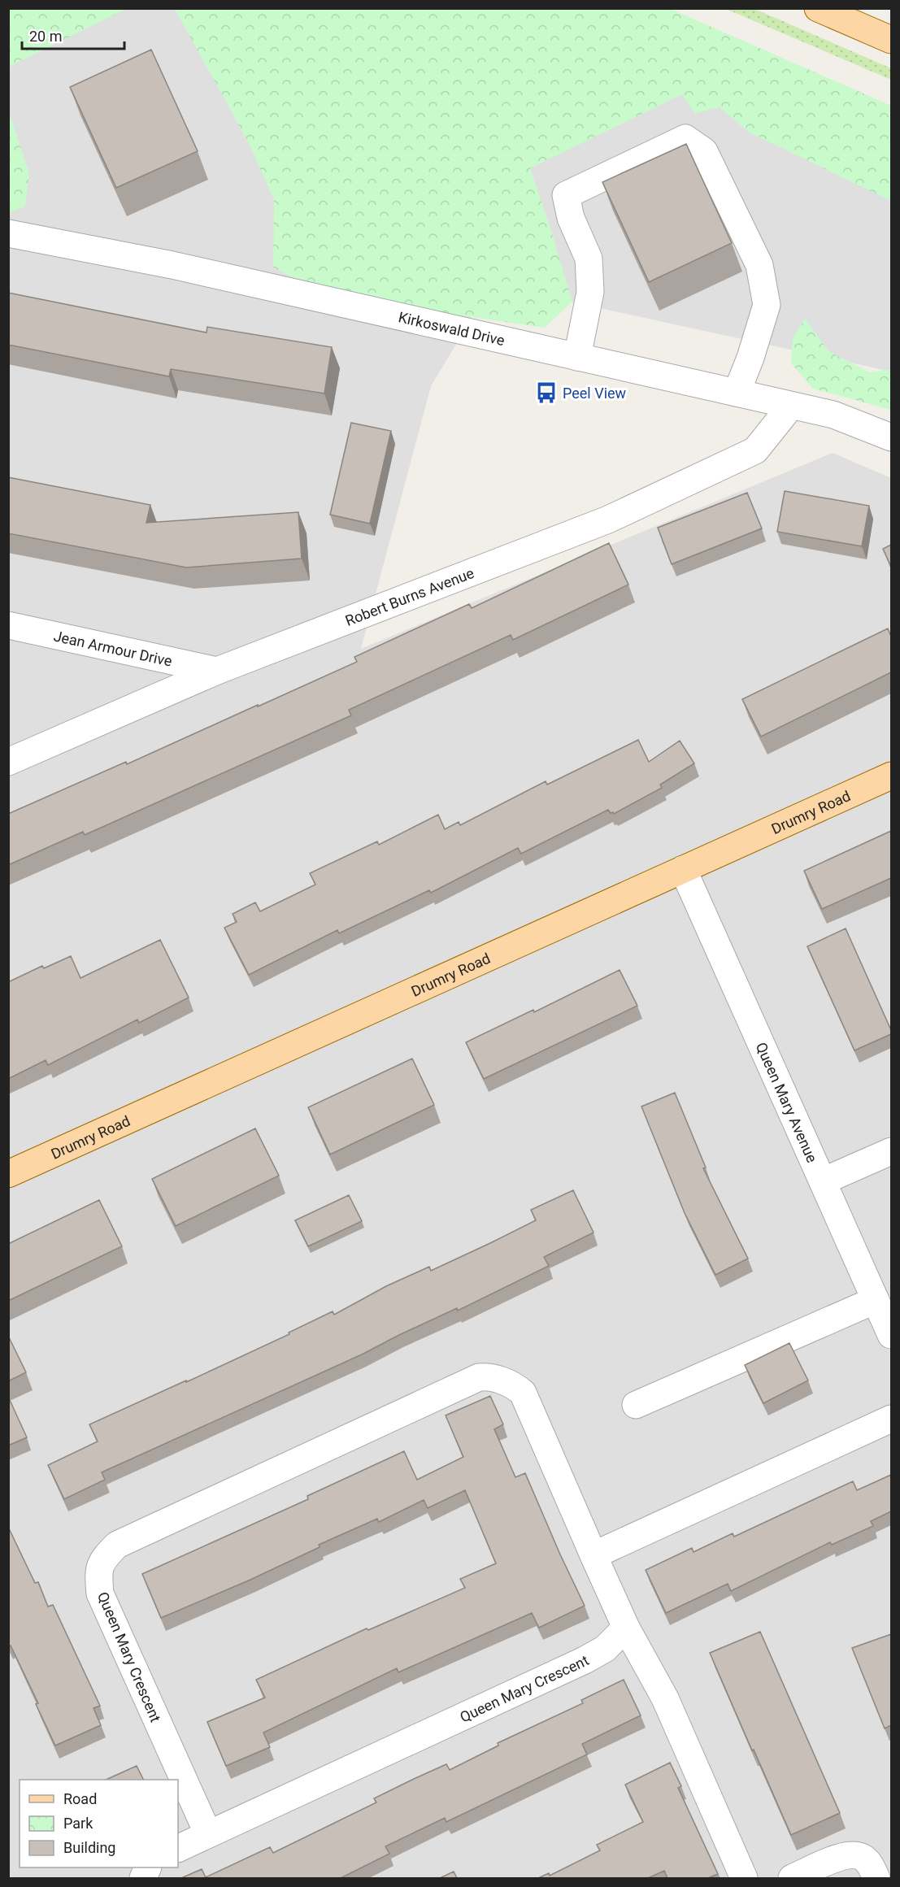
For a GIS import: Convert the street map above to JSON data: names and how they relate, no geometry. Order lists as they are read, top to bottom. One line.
{"streets":{"main road":["Drumry Road"],"street":["Kirkoswald Drive","Robert Burns Avenue","Jean Armour Drive","Queen Mary Avenue","Queen Mary Crescent"]},"crossings":[["Kirkoswald Drive","Robert Burns Avenue"],["Robert Burns Avenue","Jean Armour Drive"],["Drumry Road","Queen Mary Avenue"]],"places":{"bus stop":["Peel View"]},"legend":["Road","Park","Building"],"scale_bar":"20 m"}
